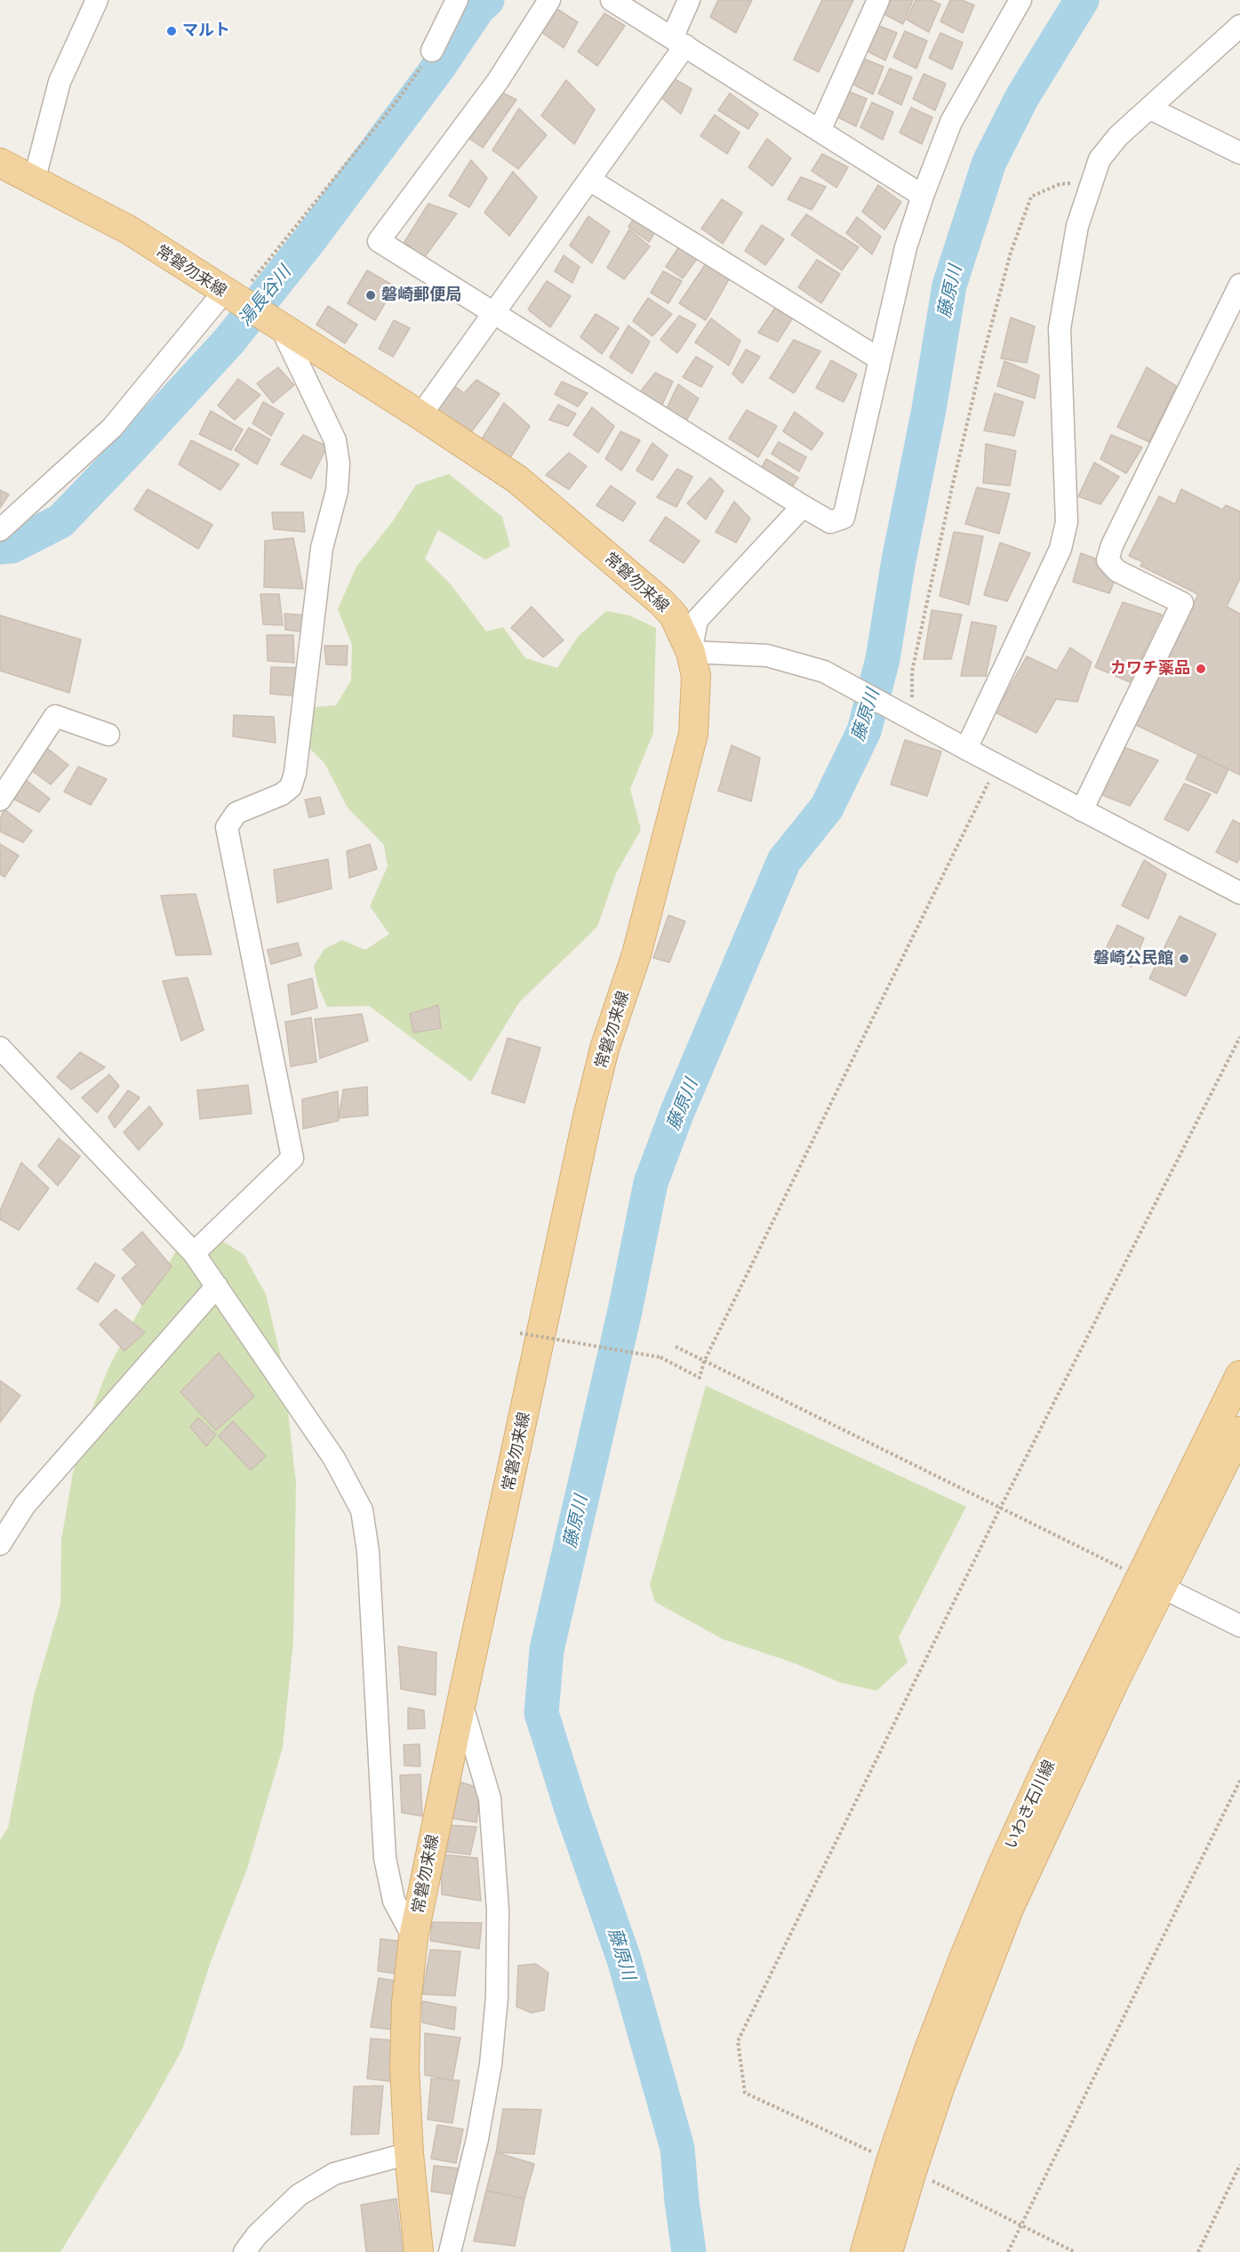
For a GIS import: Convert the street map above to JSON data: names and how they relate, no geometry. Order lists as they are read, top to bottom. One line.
{"streets":{"main road":["常磐勿来線","いわき石川線"]},"water":["藤原川","湯長谷川"],"places":["マルト","磐崎郵便局","カワチ薬品","磐崎公民館"]}
